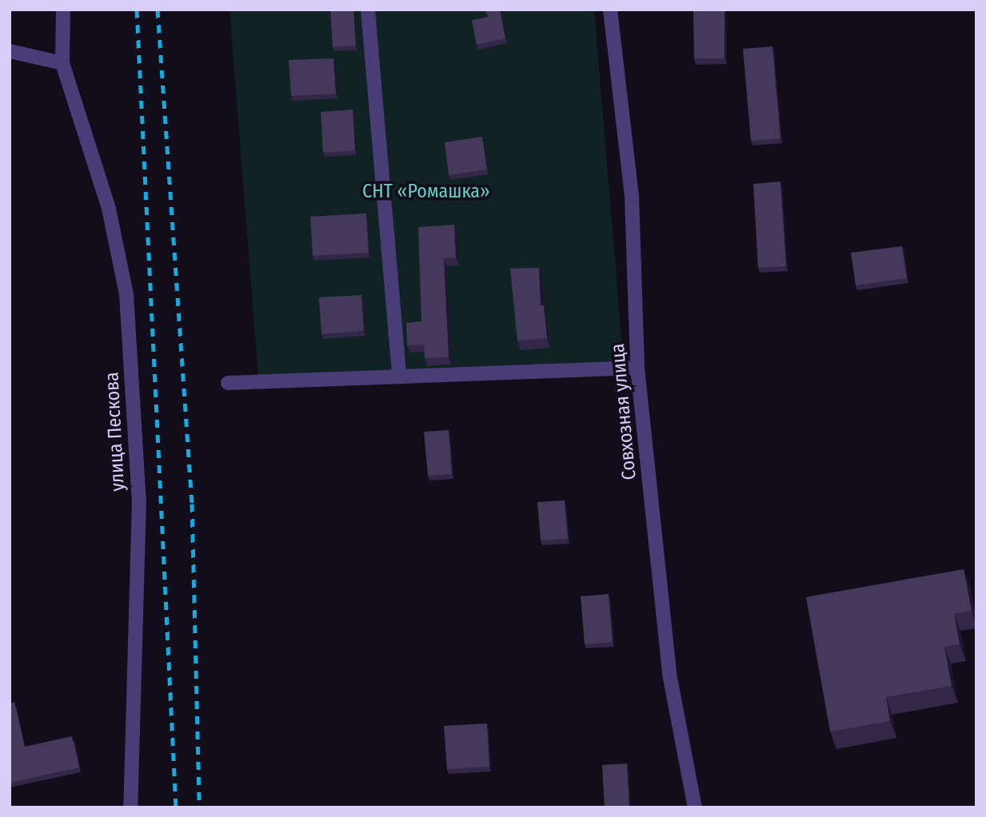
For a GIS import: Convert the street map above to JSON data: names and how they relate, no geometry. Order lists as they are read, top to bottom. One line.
{"streets":{"street":["Совхозная улица","улица Пескова"]},"parks":["СНТ «Ромашка»"]}
